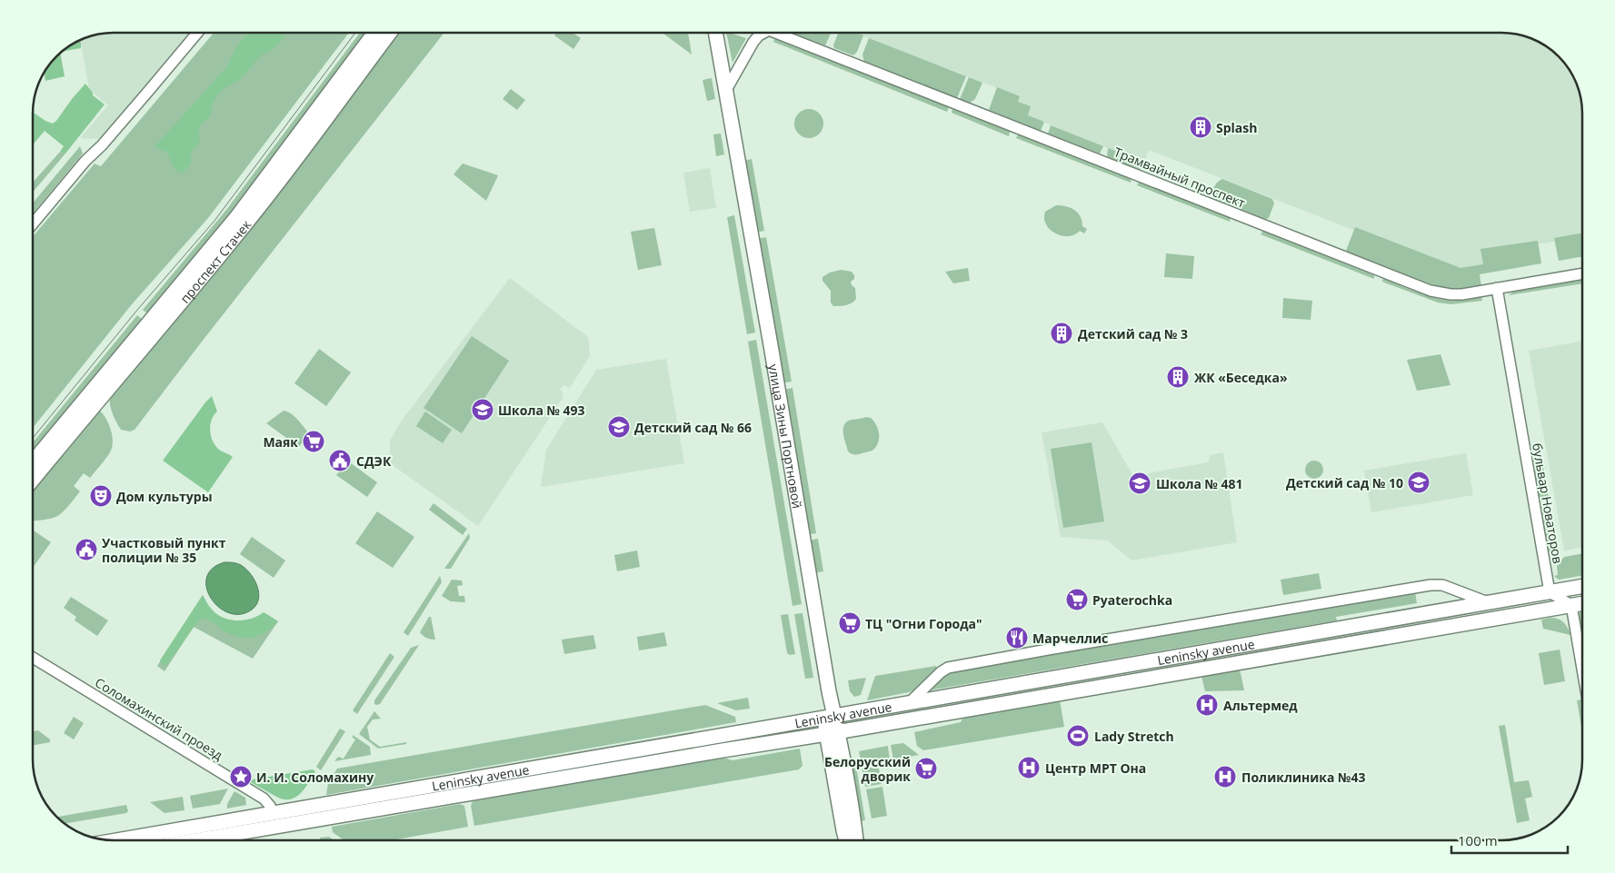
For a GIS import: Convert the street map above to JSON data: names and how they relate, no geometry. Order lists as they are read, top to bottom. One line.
{"streets":{"main road":["проспект Стачек","улица Зины Портновой","Leninsky avenue"],"street":["Трамвайный проспект","бульвар Новаторов","Соломахинский проезд"]},"crossings":[["Трамвайный проспект","бульвар Новаторов"],["улица Зины Портновой","Leninsky avenue"],["бульвар Новаторов","Leninsky avenue"],["Leninsky avenue","Соломахинский проезд"]],"places":{"building":["Splash","Детский сад № 3","ЖК «Беседка»"],"school or university":["Школа № 493","Детский сад № 66","Детский сад № 10","Школа № 481"],"supermarket":["Маяк","Pyaterochka","ТЦ \"Огни Города\"","Белорусский дворик"],"public building":["СДЭК","Участковый пункт полиции № 35"],"theatre":["Дом культуры"],"restaurant":["Марчеллис"],"hospital":["Альтермед","Центр МРТ Она","Поликлиника №43"],"sports":["Lady Stretch"],"place":["И. И. Соломахину"]},"scale_bar":"100 m"}
